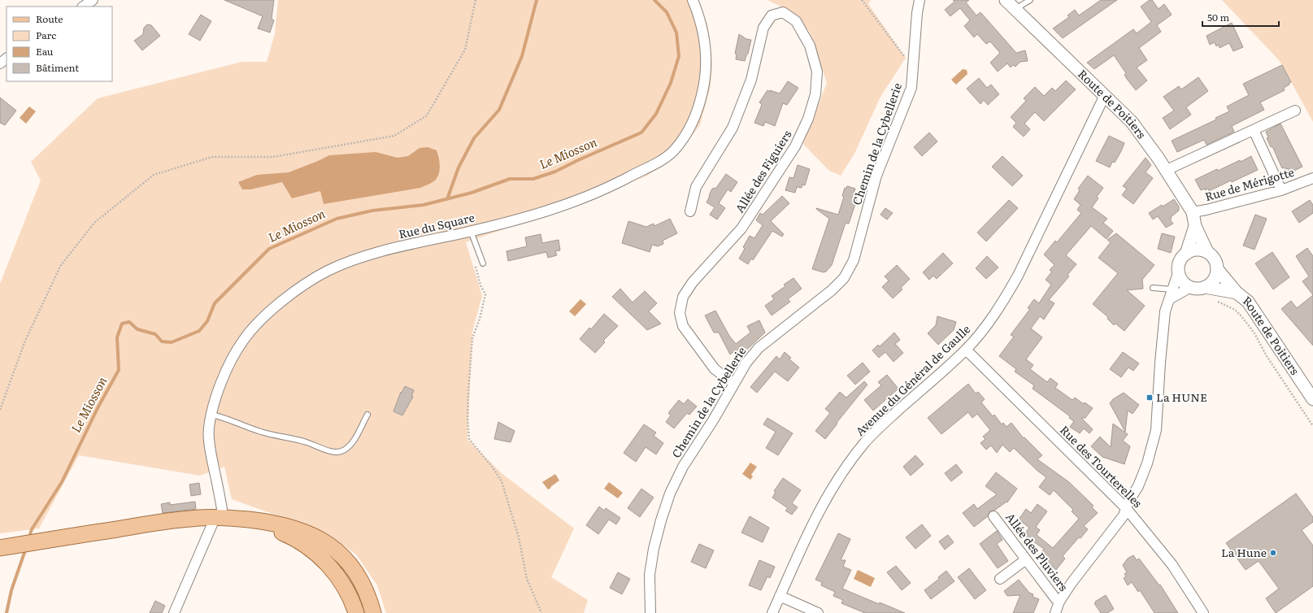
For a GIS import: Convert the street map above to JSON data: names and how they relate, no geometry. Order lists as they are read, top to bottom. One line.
{"streets":{"street":["Route de Poitiers","Chemin de la Cybellerie","Allée des Figuiers","Rue de Mérigotte","Rue du Square","Avenue du Général de Gaulle","Rue des Tourterelles","Allée des Pluviers"]},"crossings":[["Route de Poitiers","Rue de Mérigotte"],["Route de Poitiers","Avenue du Général de Gaulle"],["Chemin de la Cybellerie","Allée des Figuiers"],["Avenue du Général de Gaulle","Rue des Tourterelles"]],"water":["Le Miosson"],"places":{"transit":["La HUNE"],"other":["La Hune"]},"legend":["Route","Parc","Eau","Bâtiment"],"scale_bar":"50 m"}
